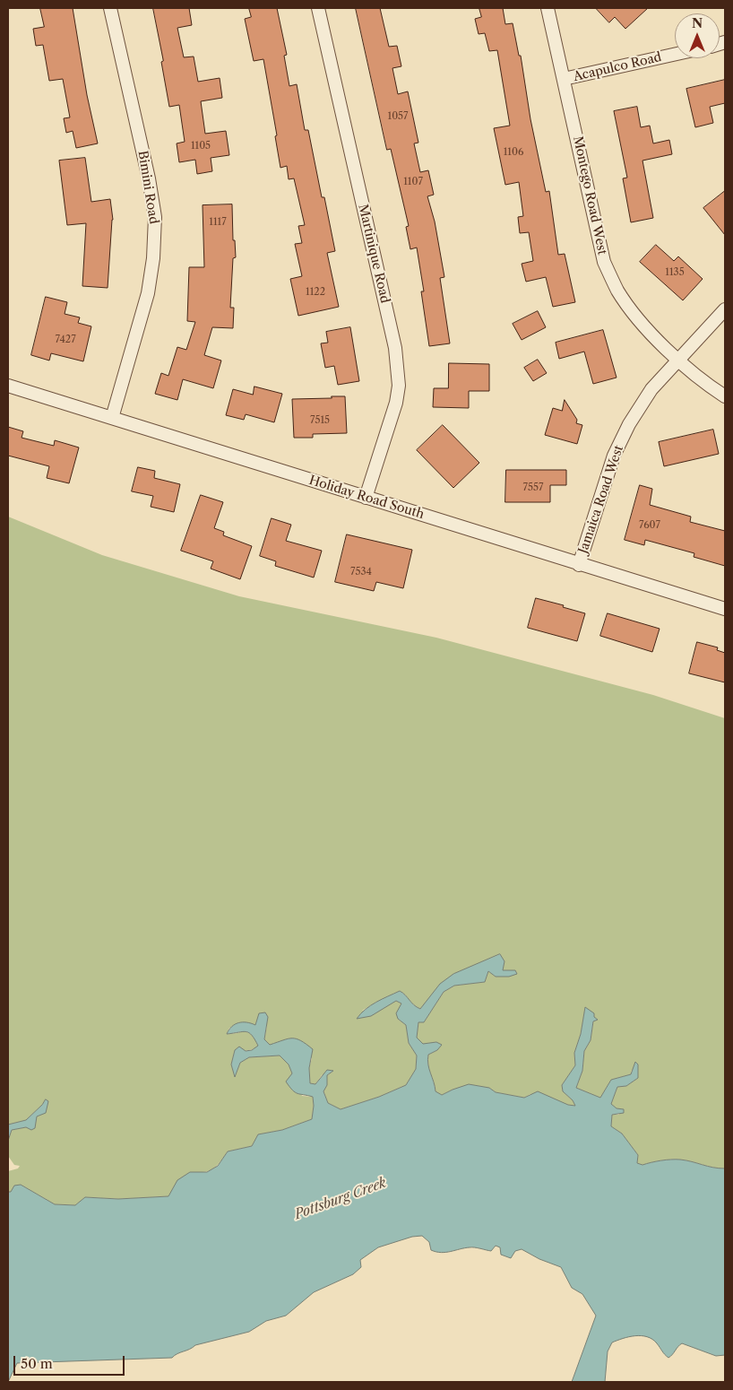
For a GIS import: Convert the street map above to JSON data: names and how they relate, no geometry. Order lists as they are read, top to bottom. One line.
{"streets":{"street":["Acapulco Road","Bimini Road","Montego Road West","Martinique Road","Holiday Road South","Jamaica Road West"]},"crossings":[["Acapulco Road","Montego Road West"],["Bimini Road","Holiday Road South"],["Montego Road West","Jamaica Road West"],["Martinique Road","Holiday Road South"],["Holiday Road South","Jamaica Road West"]],"water":["Pottsburg Creek"],"house_numbers":["1057","1105","1106","1107","1117","1135","1122","7427","7515","7557","7607","7534"],"scale_bar":"50 m","north":"top"}
